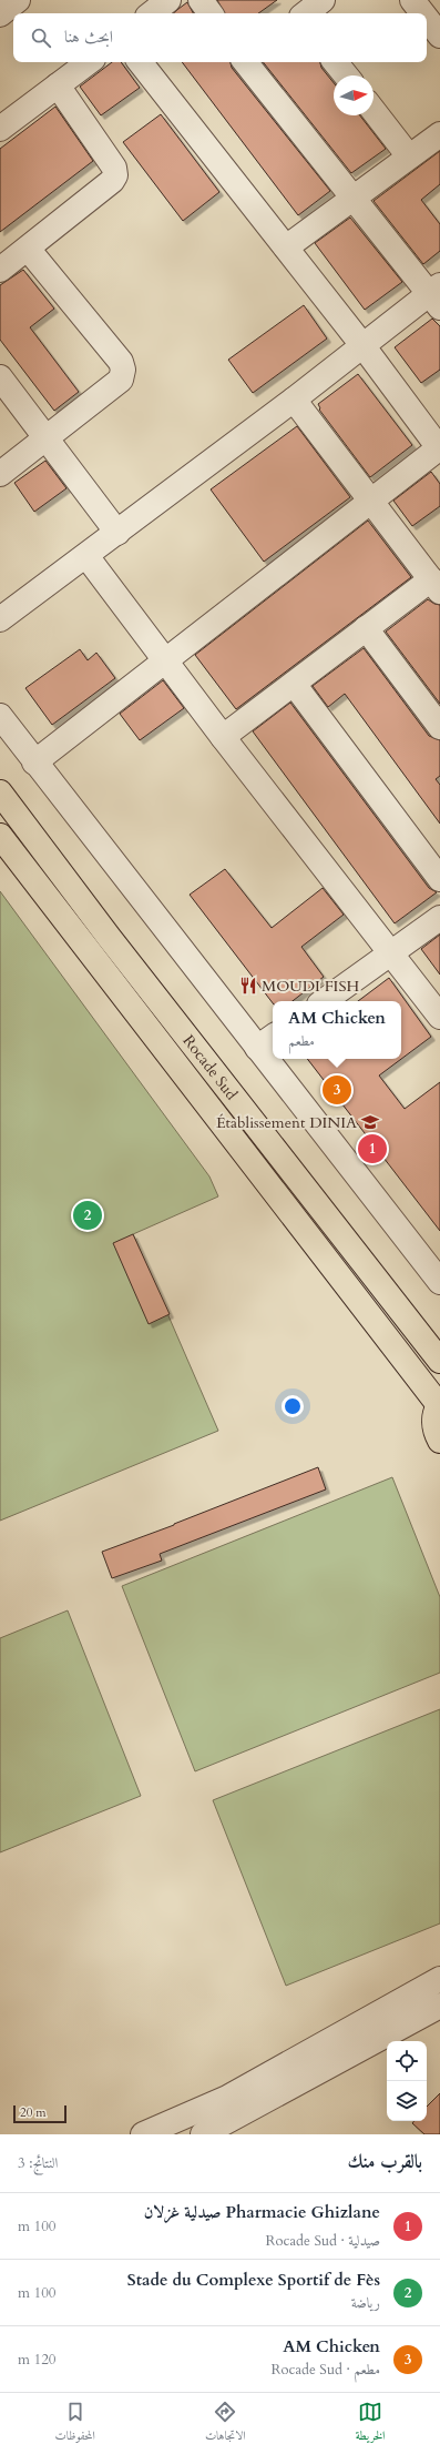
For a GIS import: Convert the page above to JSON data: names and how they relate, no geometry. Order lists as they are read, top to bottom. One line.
{"streets":{"highway":["Rocade Sud"]},"places":{"restaurant":["MOUDI FISH"],"school or university":["Établissement DINIA"]},"scale_bar":"20 m","north":"right","page":{"search":"ابحث هنا","popup":["AM Chicken","مطعم"],"pins":["3","1","2"],"scale":"20 m","heading":["بالقرب منك","النتائج: 3"],"list":[{"mark":"1","name":"Pharmacie Ghizlane صيدلية غزلان","note":"صيدلية · Rocade Sud","value":"100 m"},{"mark":"2","name":"Stade du Complexe Sportif de Fès","note":"رياضة","value":"100 m"},{"mark":"3","name":"AM Chicken","note":"مطعم · Rocade Sud","value":"120 m"}],"nav":["الخريطة","الاتجاهات","المحفوظات"]}}
